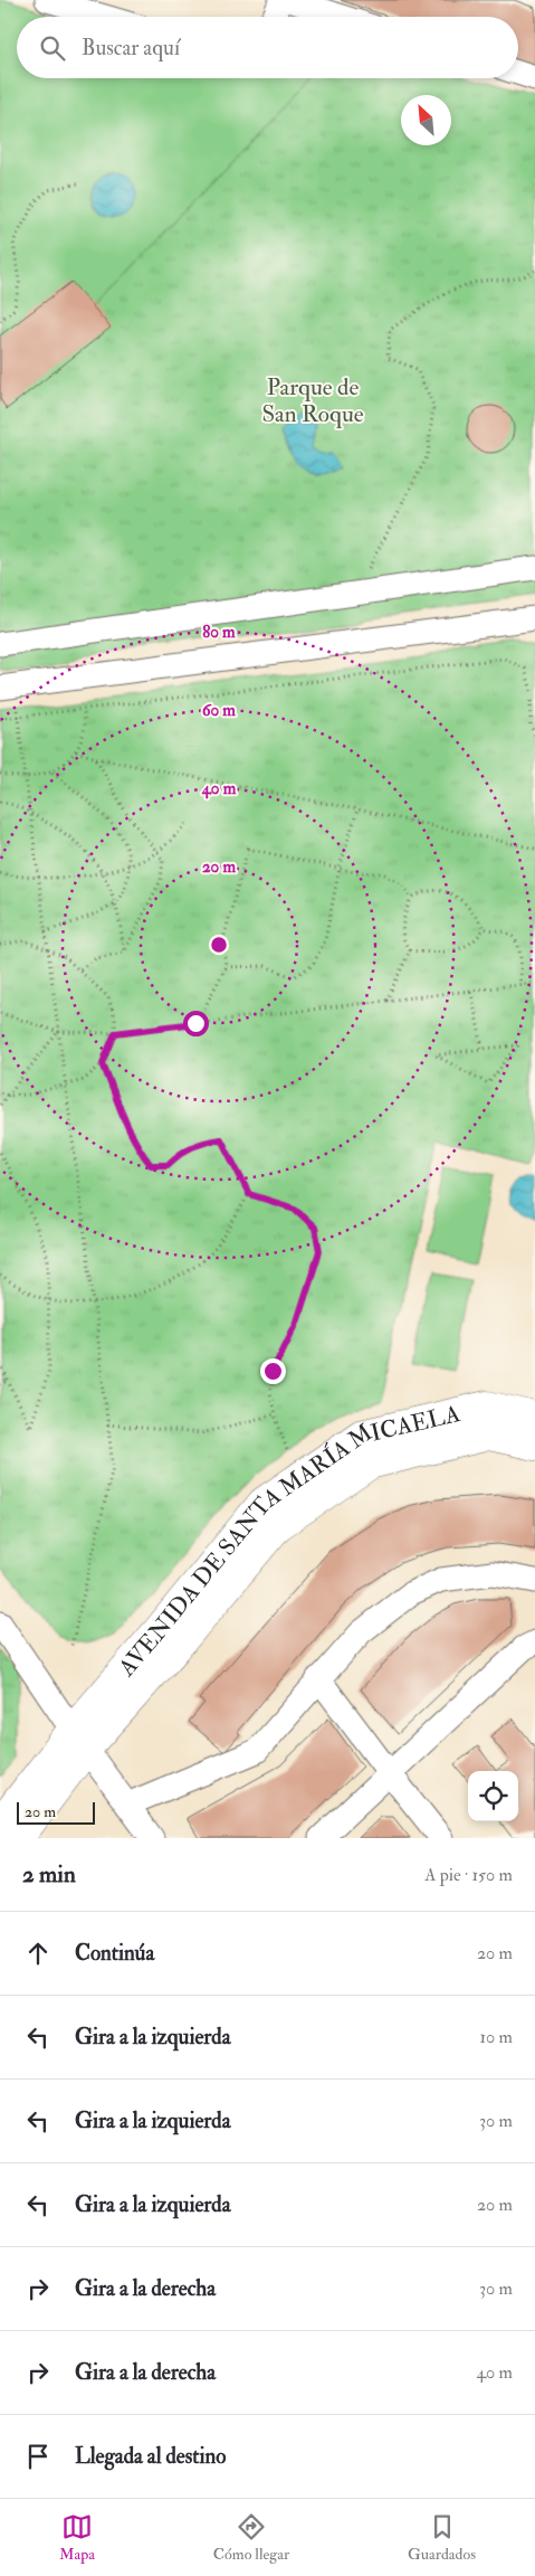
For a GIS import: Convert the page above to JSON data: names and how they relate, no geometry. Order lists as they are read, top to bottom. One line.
{"streets":{"street":["AVENIDA DE SANTA MARÍA MICAELA"]},"parks":["Parque de San Roque"],"scale_bar":"20 m","north":"top left","page":{"search":"Buscar aquí","scale":"20 m","heading":["2 min","A pie · 150 m"],"list":[["Continúa","20 m"],["Gira a la izquierda","10 m"],["Gira a la izquierda","30 m"],["Gira a la izquierda","20 m"],["Gira a la derecha","30 m"],["Gira a la derecha","40 m"],"Llegada al destino"],"nav":["Mapa","Cómo llegar","Guardados"]},"rings":["80 m","60 m","40 m","20 m"]}
